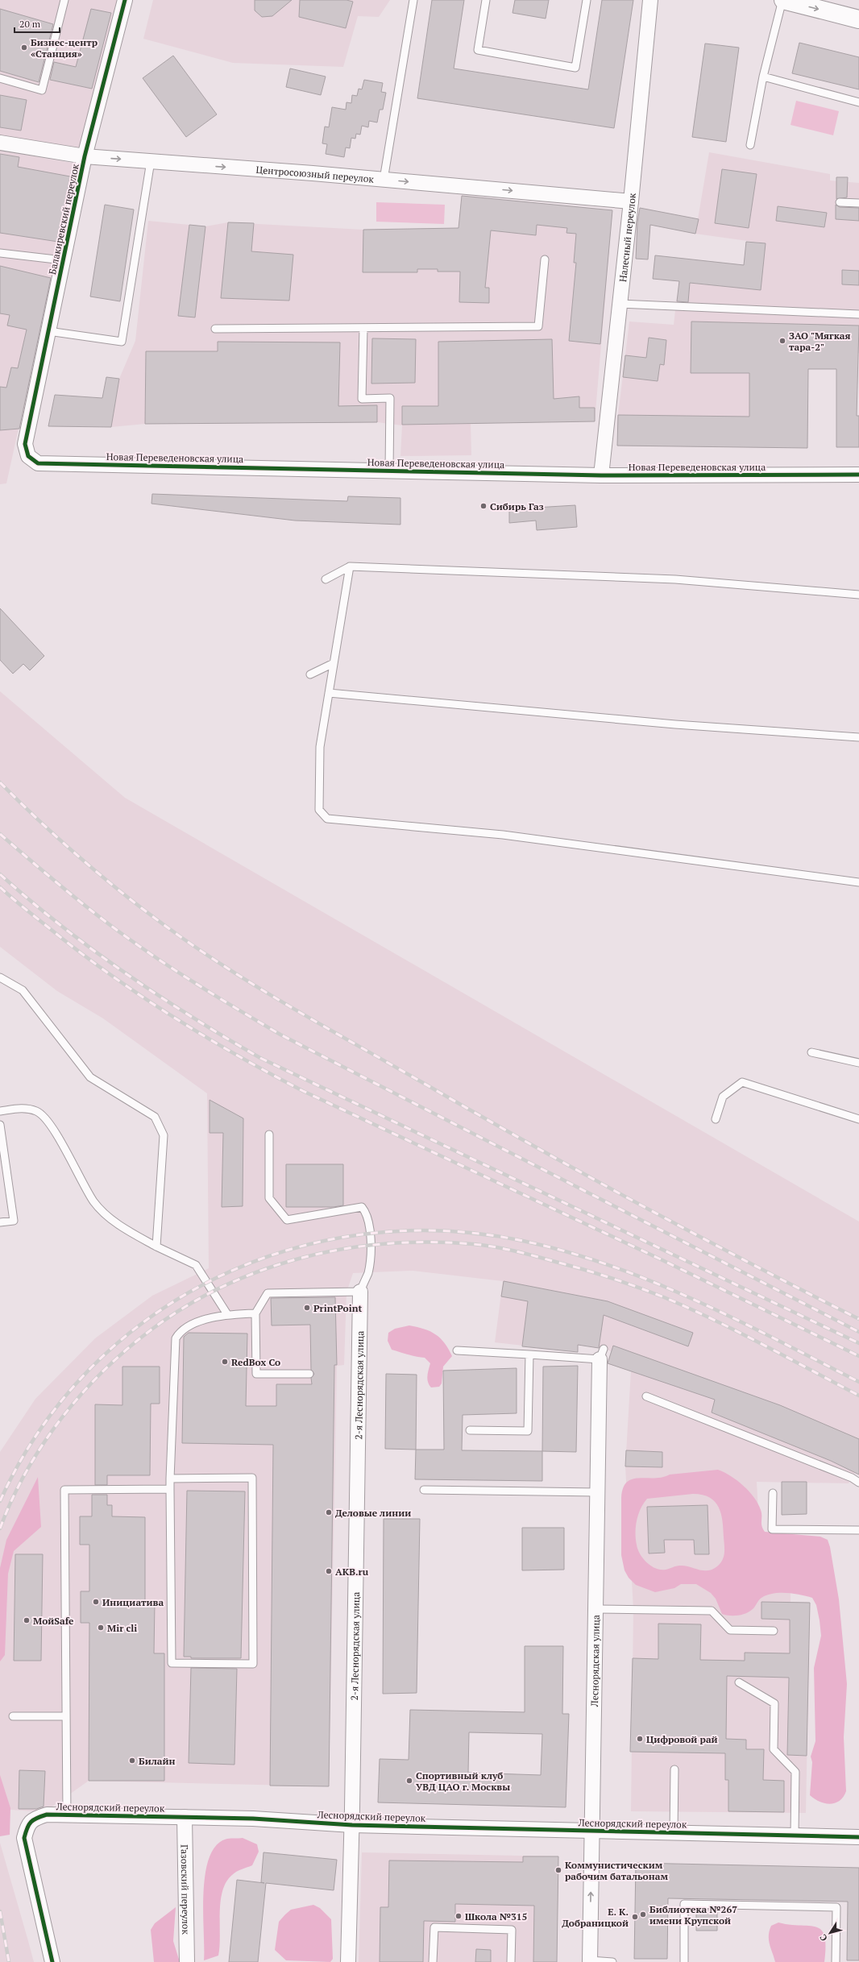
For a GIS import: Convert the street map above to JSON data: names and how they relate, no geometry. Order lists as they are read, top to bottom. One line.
{"streets":{"street":["Центросоюзный переулок","Балакиревский переулок","Налесный переулок","Новая Переведеновская улица","2-я Леснорядская улица","Леснорядская улица","Леснорядский переулок","Газовский переулок"]},"crossings":[["Центросоюзный переулок","Балакиревский переулок"],["Центросоюзный переулок","Налесный переулок"],["Балакиревский переулок","Новая Переведеновская улица"],["Налесный переулок","Новая Переведеновская улица"],["2-я Леснорядская улица","Леснорядский переулок"],["Леснорядская улица","Леснорядский переулок"],["Леснорядский переулок","Газовский переулок"]],"one_way":["Центросоюзный переулок"],"places":["Бизнес-центр «Станция»","ЗАО \"Мягкая тара-2\"","Сибирь Газ","PrintPoint","RedBox Co","Деловые линии","AKB.ru","Инициатива","МойSafe","Mir cli","Цифровой рай","Билайн","Спортивный клуб УВД ЦАО г. Москвы","Коммунистическим рабочим батальонам","Библиотека №267 имени Крупской","Школа №315","Е. К. Добраницкой"],"scale_bar":"20 m","north":"bottom left"}
